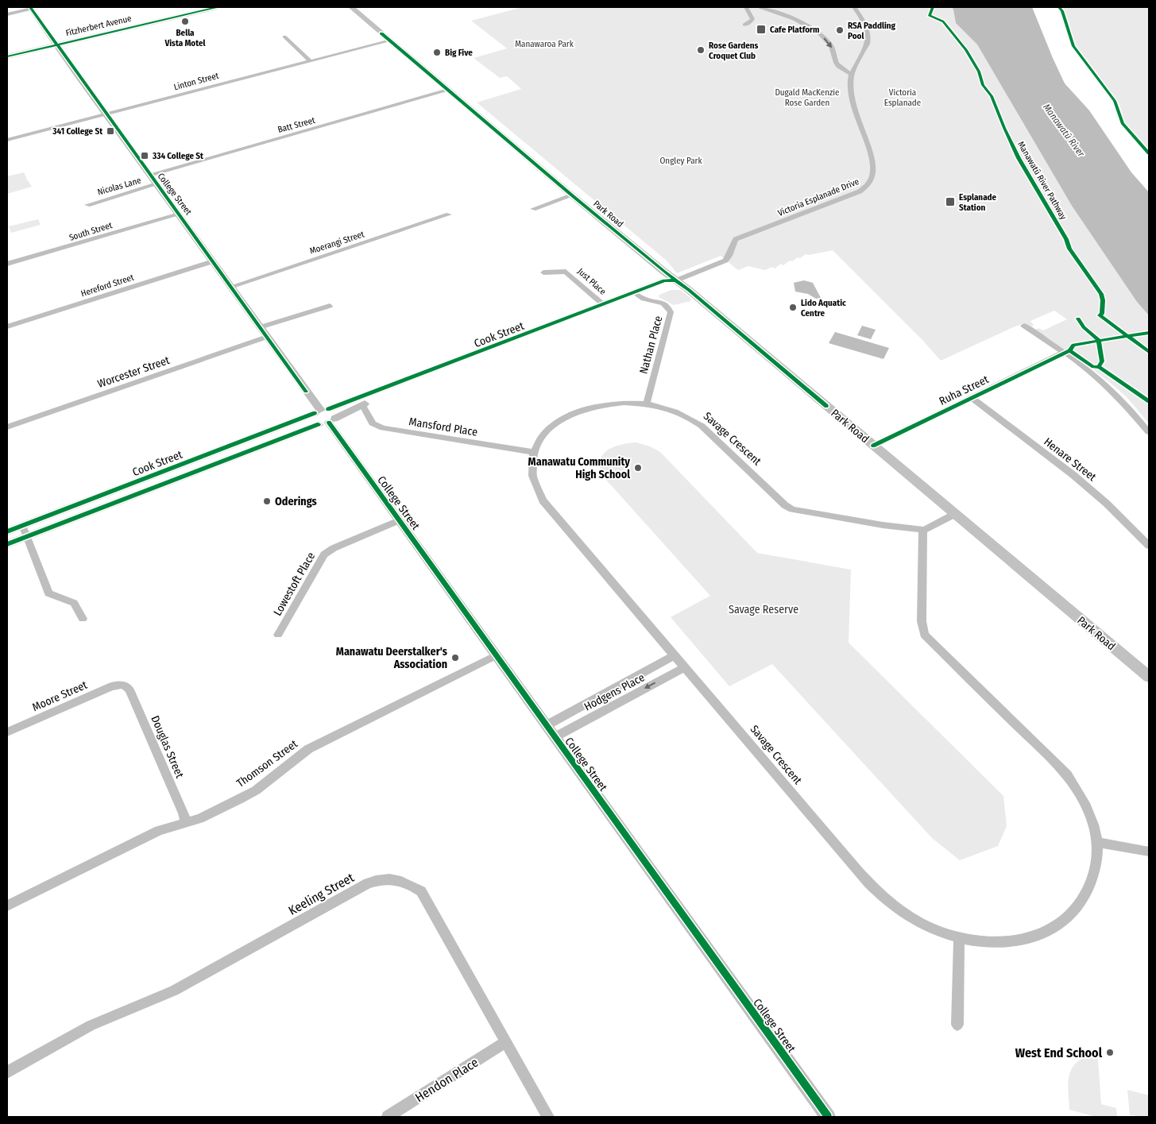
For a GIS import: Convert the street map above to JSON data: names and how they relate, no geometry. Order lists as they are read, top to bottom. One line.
{"streets":{"main road":["Fitzherbert Avenue","Park Road"],"street":["Linton Street","Batt Street","Nicolas Lane","College Street","Victoria Esplanade Drive","South Street","Moerangi Street","Just Place","Hereford Street","Cook Street","Nathan Place","Worcester Street","Ruha Street","Mansford Place","Savage Crescent","Henare Street","Lowestoft Place","Hodgens Place","Moore Street","Douglas Street","Thomson Street","Keeling Street","Hendon Place"],"cycle path":["Manawatū River Pathway"]},"crossings":[["Fitzherbert Avenue","College Street"],["Linton Street","College Street"],["Linton Street","Park Road"],["Batt Street","College Street"],["Batt Street","Park Road"],["Nicolas Lane","College Street"],["College Street","South Street"],["College Street","Moerangi Street"],["College Street","Hereford Street"],["College Street","Cook Street"],["College Street","Worcester Street"],["College Street","Lowestoft Place"],["College Street","Hodgens Place"],["College Street","Thomson Street"],["Victoria Esplanade Drive","Park Road"],["Victoria Esplanade Drive","Cook Street"],["Park Road","Cook Street"],["Park Road","Ruha Street"],["Just Place","Cook Street"],["Cook Street","Nathan Place"],["Cook Street","Mansford Place"],["Nathan Place","Savage Crescent"],["Ruha Street","Henare Street"],["Mansford Place","Savage Crescent"],["Savage Crescent","Hodgens Place"],["Moore Street","Douglas Street"],["Douglas Street","Thomson Street"],["Keeling Street","Hendon Place"]],"water":["Manawatū River"],"parks":["Manawaroa Park","Dugald MacKenzie Rose Garden","Victoria Esplanade","Ongley Park","Savage Reserve"],"places":{"other":["Bella Vista Motel","RSA Paddling Pool","Rose Gardens Croquet Club","Big Five","Lido Aquatic Centre","Manawatu Community High School","Oderings","Manawatu Deerstalker's Association","West End School"],"transit":["Cafe Platform","341 College St","334 College St","Esplanade Station"]}}
